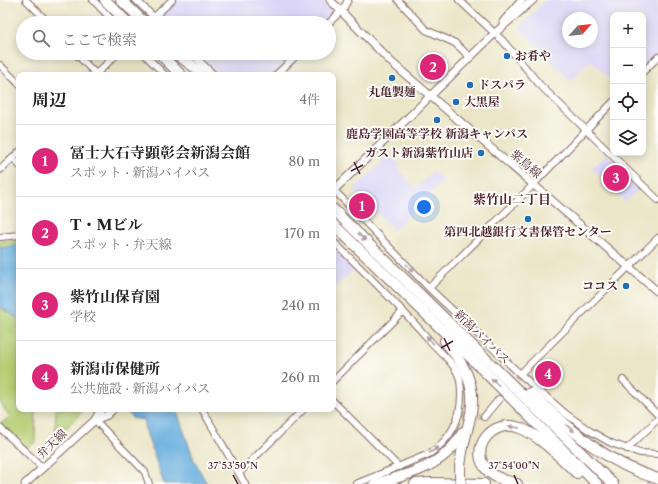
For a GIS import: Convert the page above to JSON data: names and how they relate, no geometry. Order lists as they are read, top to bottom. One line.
{"streets":{"highway":["新潟バイパス"],"street":["紫鳥線","弁天線"]},"districts":["紫竹山二丁目"],"places":["お肴や","丸亀製麺","ドスパラ","大黒屋","鹿島学園高等学校 新潟キャンパス","ガスト新潟紫竹山店","第四北越銀行文書保管センター","ココス"],"north":"top right","page":{"map_buttons":["+","−"],"search":"ここで検索","pins":["2","3","1","4"],"heading":["周辺","4件"],"list":[{"mark":"1","name":"冨士大石寺顕彰会新潟会館","note":"スポット · 新潟バイパス","value":"80 m"},{"mark":"2","name":"T・Mビル","note":"スポット · 弁天線","value":"170 m"},{"mark":"3","name":"紫竹山保育園","note":"学校","value":"240 m"},{"mark":"4","name":"新潟市保健所","note":"公共施設 · 新潟バイパス","value":"260 m"}]},"coordinates":["37°53'50\"N","37°54'00\"N"]}
